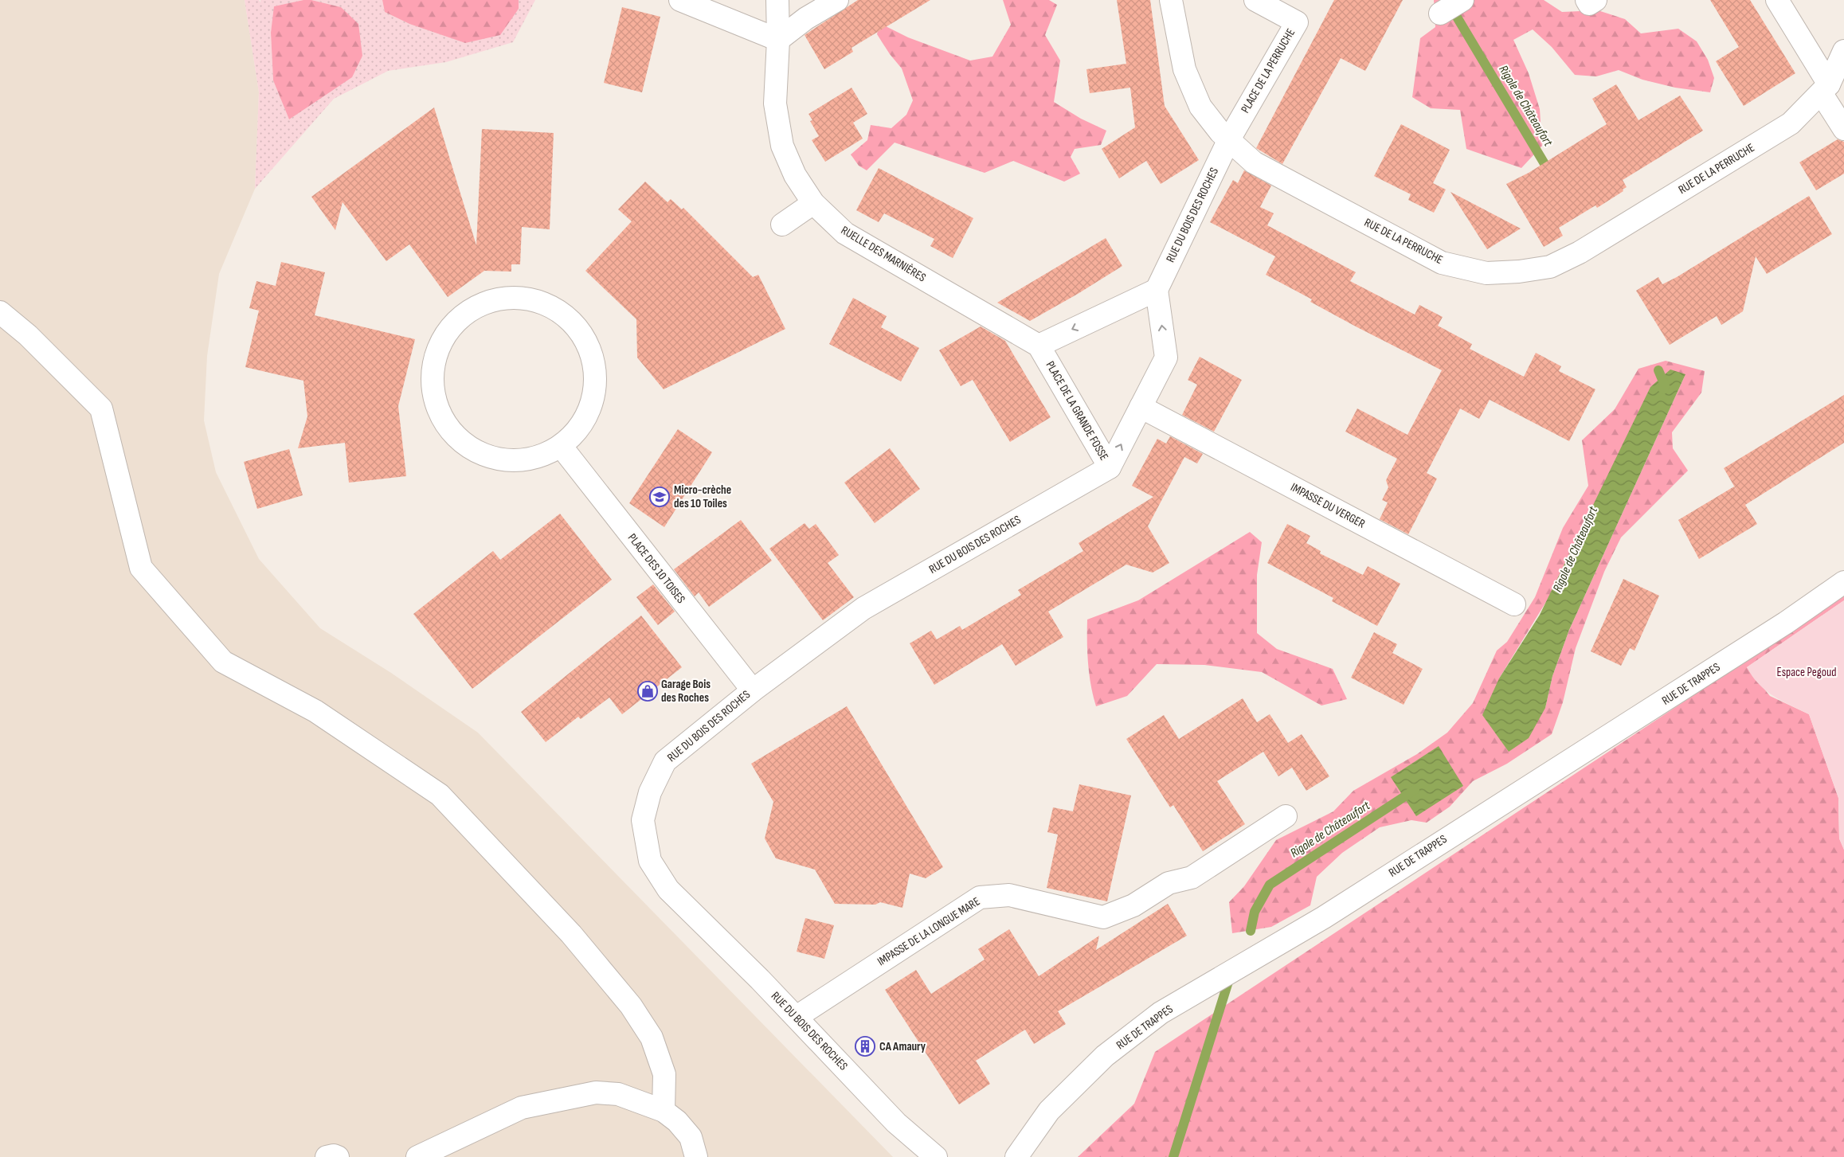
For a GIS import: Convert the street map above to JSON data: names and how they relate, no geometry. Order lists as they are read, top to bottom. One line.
{"streets":{"street":["PLACE DE LA PERRUCHE","RUE DE LA PERRUCHE","RUE DU BOIS DES ROCHES","RUELLE DES MARNIÈRES","PLACE DE LA GRANDE FOSSE","IMPASSE DU VERGER","PLACE DES 10 TOISES","RUE DE TRAPPES","IMPASSE DE LA LONGUE MARE"]},"crossings":[["PLACE DE LA PERRUCHE","RUE DE LA PERRUCHE"],["PLACE DE LA PERRUCHE","RUE DU BOIS DES ROCHES"],["RUE DE LA PERRUCHE","RUE DU BOIS DES ROCHES"],["RUE DU BOIS DES ROCHES","PLACE DE LA GRANDE FOSSE"],["RUE DU BOIS DES ROCHES","PLACE DES 10 TOISES"],["RUE DU BOIS DES ROCHES","IMPASSE DE LA LONGUE MARE"],["RUELLE DES MARNIÈRES","PLACE DE LA GRANDE FOSSE"],["PLACE DE LA GRANDE FOSSE","IMPASSE DU VERGER"]],"one_way":["PLACE DE LA GRANDE FOSSE"],"water":["Rigole de Châteaufort"],"parks":["Espace Pegoud"],"places":{"school or university":["Micro-crèche des 10 Toiles"],"shop":["Garage Bois des Roches"],"building":["CA Amaury"]}}
